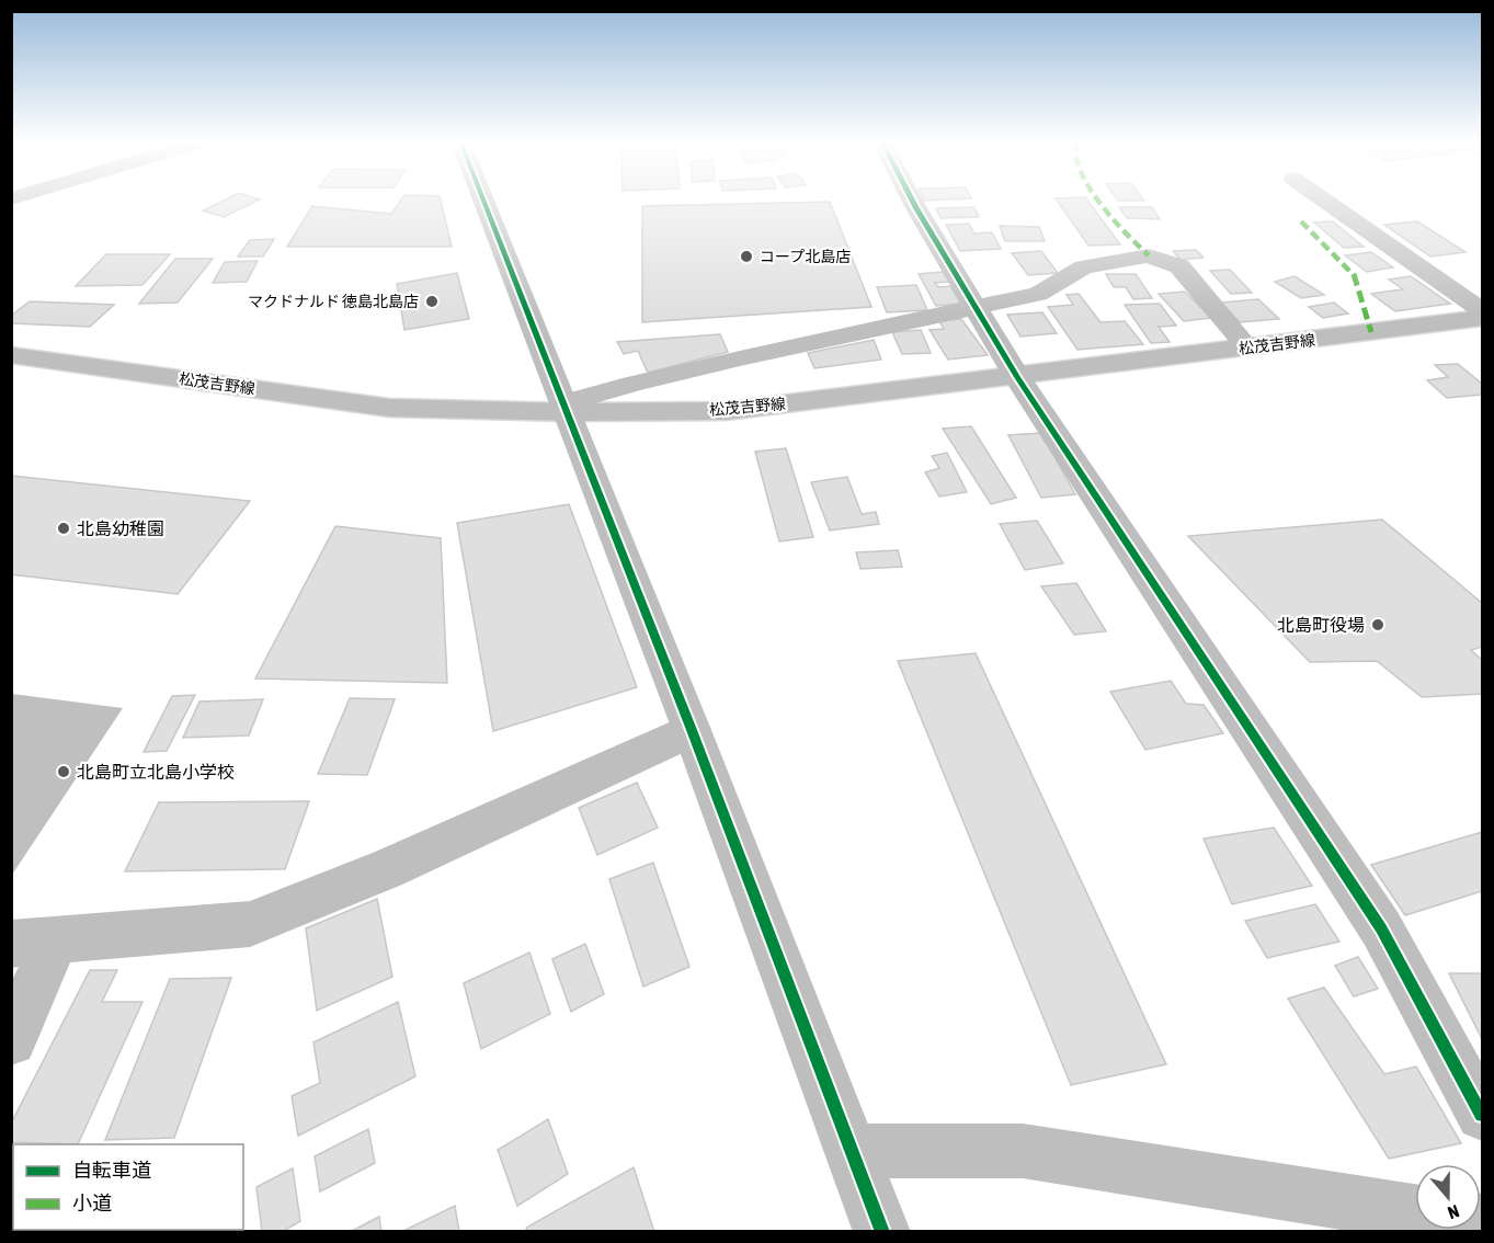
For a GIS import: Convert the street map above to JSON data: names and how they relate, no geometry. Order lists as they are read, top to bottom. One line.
{"streets":{"street":["松茂吉野線"]},"places":["コープ北島店","マクドナルド 徳島北島店","北島幼稚園","北島町役場","北島町立北島小学校"],"legend":["自転車道","小道"],"north":"bottom"}
